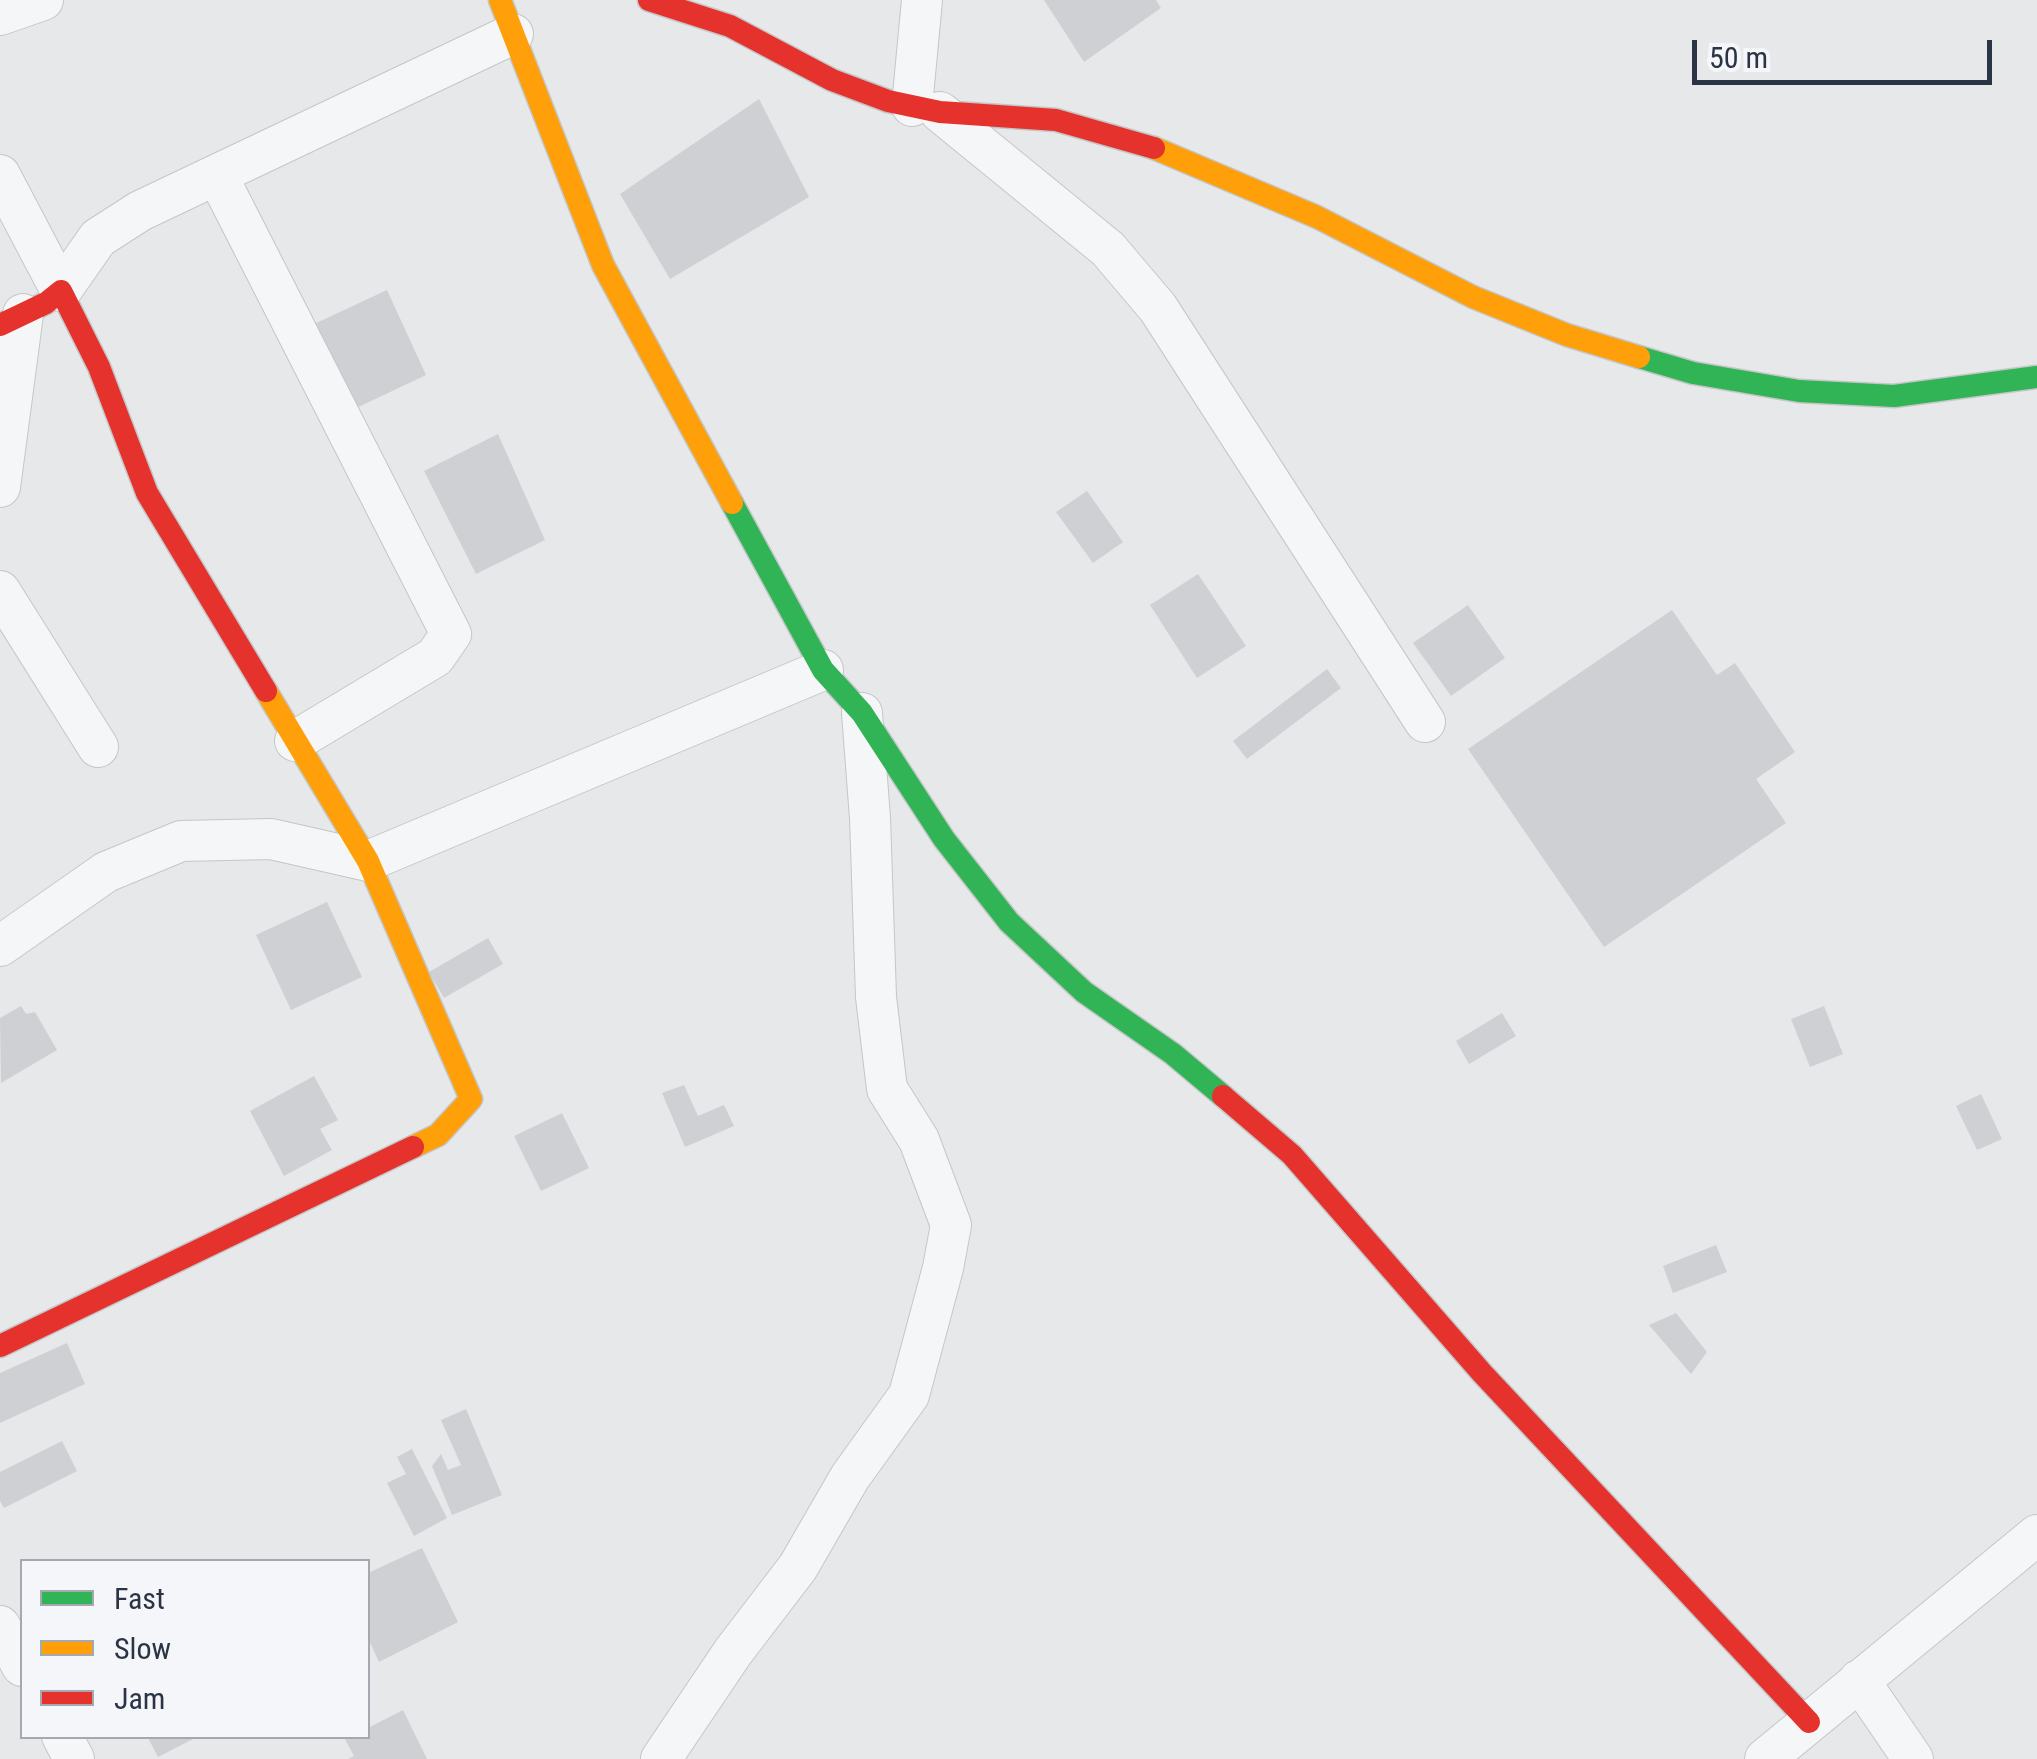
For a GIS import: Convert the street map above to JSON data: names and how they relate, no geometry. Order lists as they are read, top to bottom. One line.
{"legend":["Fast","Slow","Jam"],"scale_bar":"50 m"}
